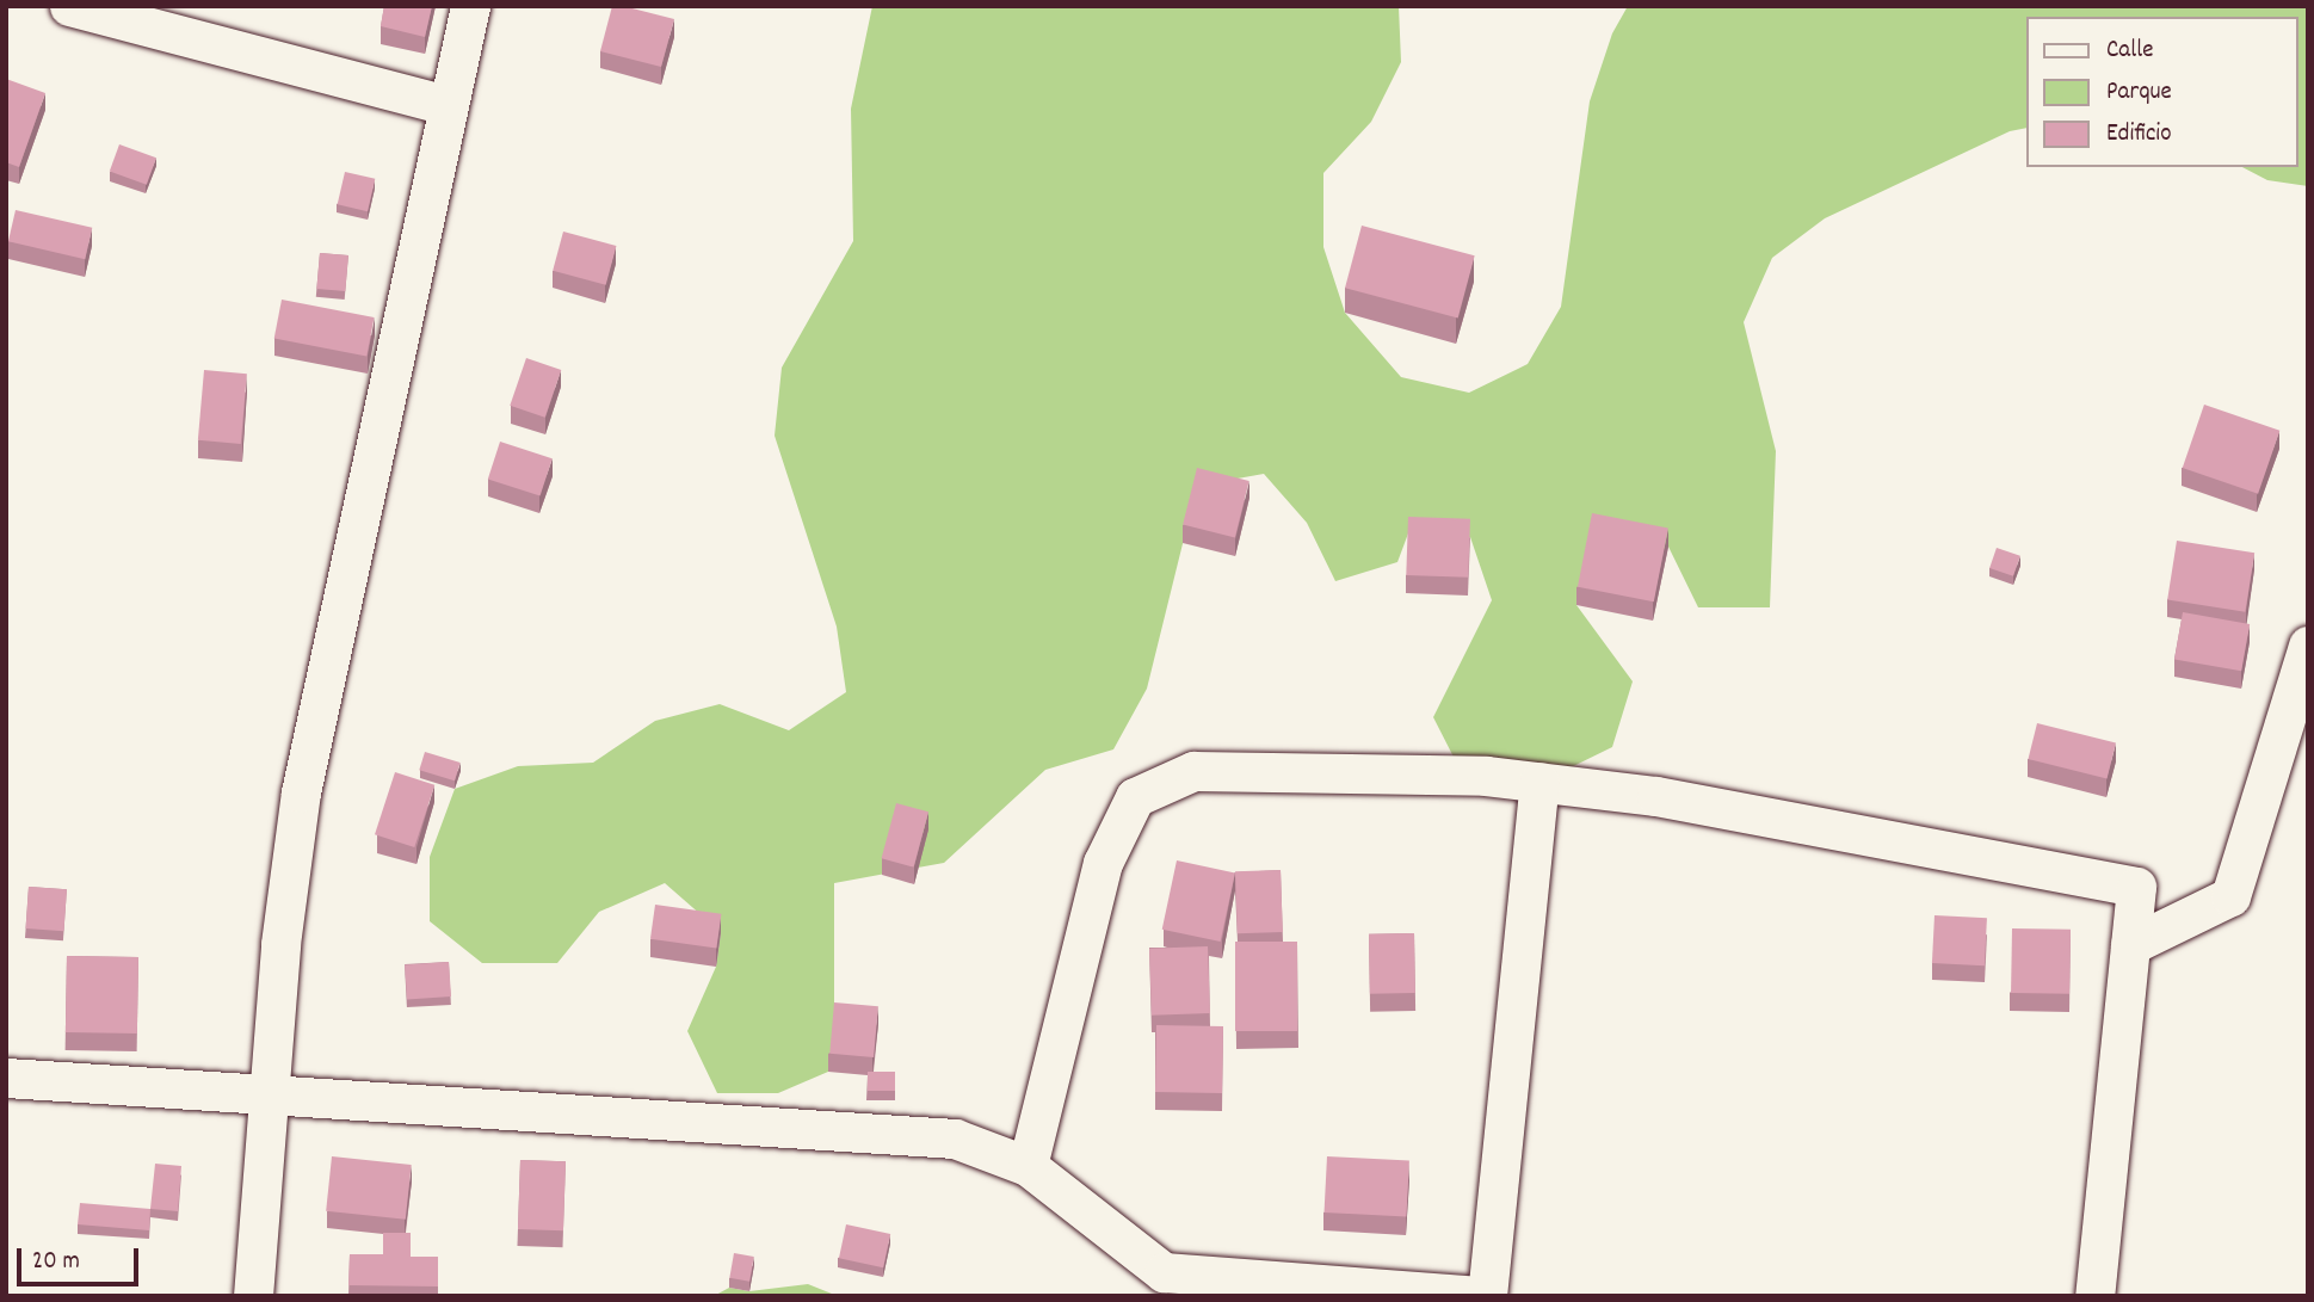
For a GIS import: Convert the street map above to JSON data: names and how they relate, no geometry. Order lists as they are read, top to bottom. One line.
{"legend":["Calle","Parque","Edificio"],"scale_bar":"20 m"}
